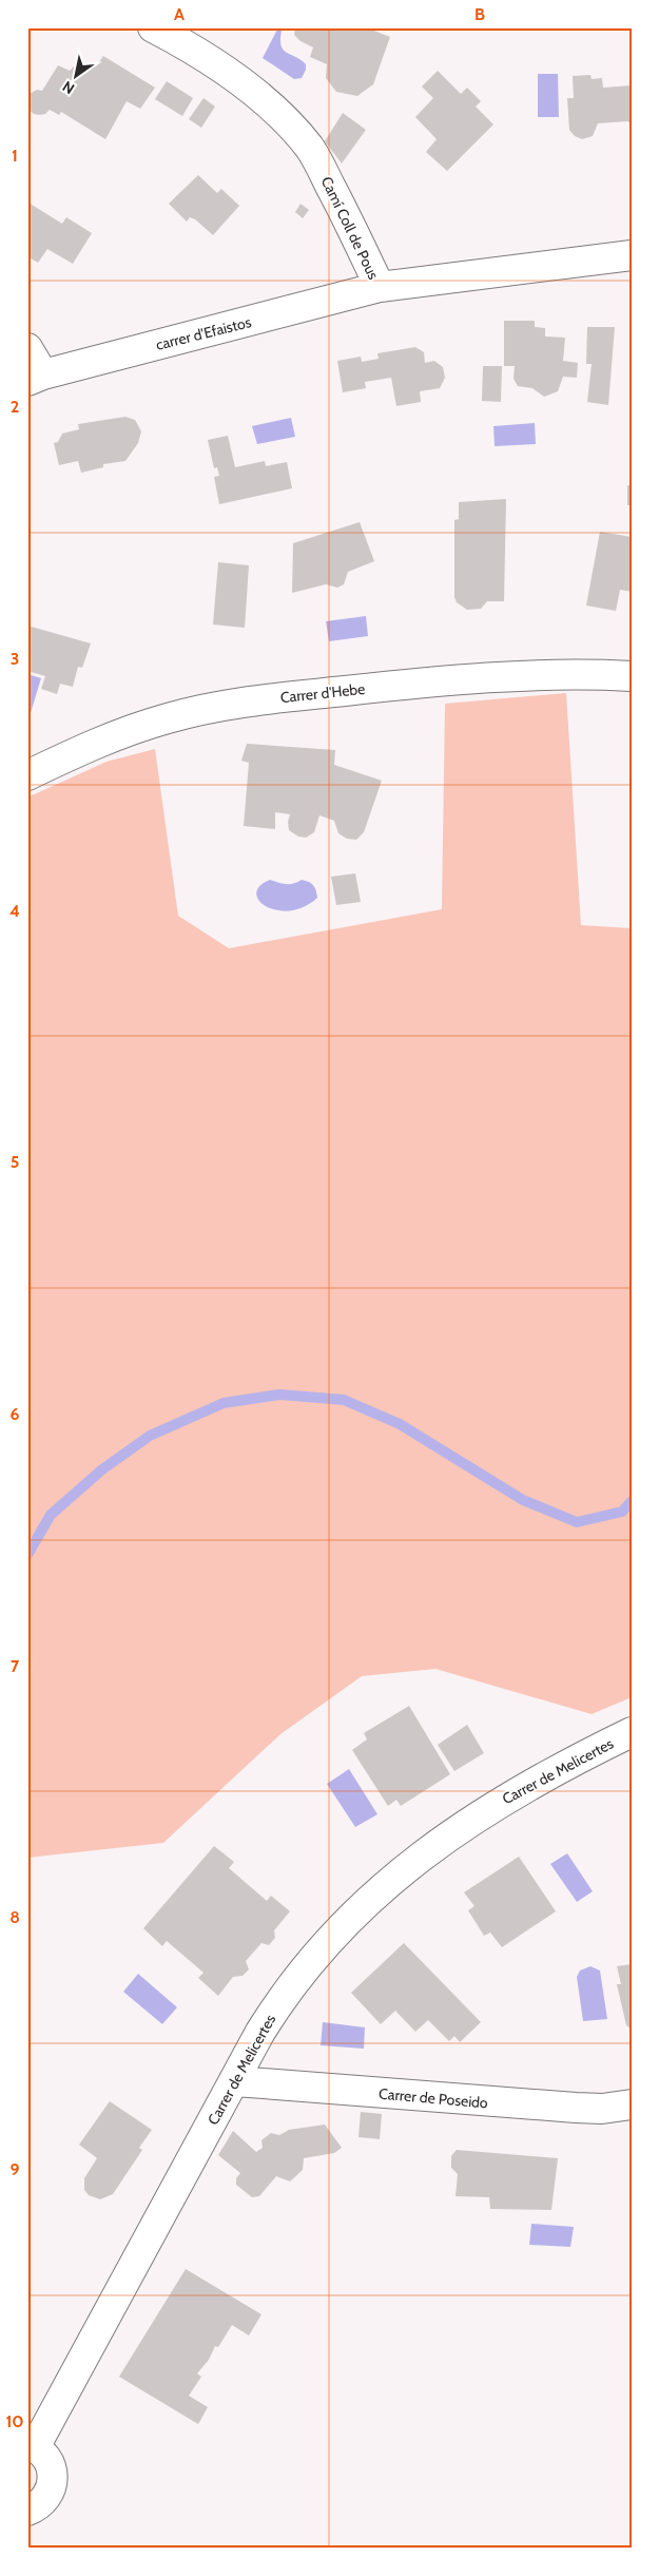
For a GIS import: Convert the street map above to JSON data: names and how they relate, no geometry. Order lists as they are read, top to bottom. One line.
{"streets":{"street":["Camí Coll de Pous","carrer d'Efaistos","Carrer d'Hebe","Carrer de Melicertes","Carrer de Poseido"]},"crossings":[["Camí Coll de Pous","carrer d'Efaistos"],["Carrer de Melicertes","Carrer de Poseido"]],"north":"bottom left","grid":{"columns":["A","B"],"rows":["1","2","3","4","5","6","7","8","9","10"]}}
